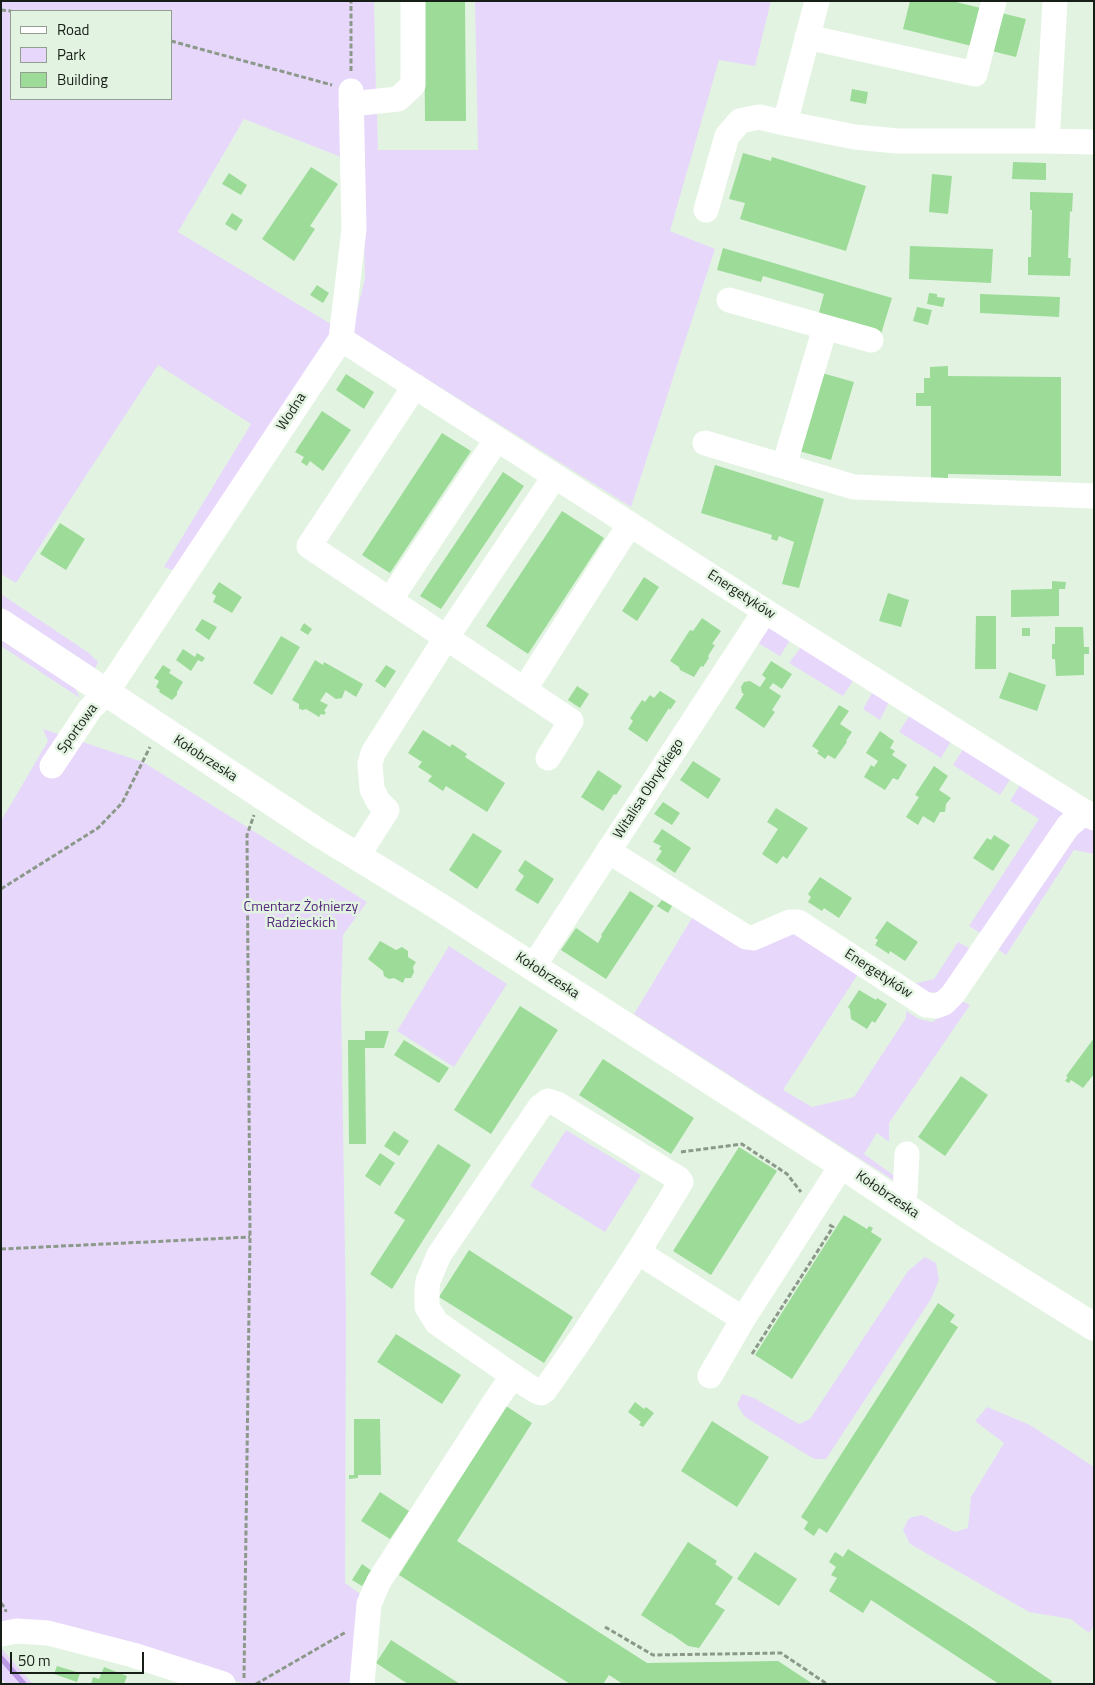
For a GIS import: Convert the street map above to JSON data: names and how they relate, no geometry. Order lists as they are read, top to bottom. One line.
{"streets":{"main road":["Kołobrzeska"],"street":["Wodna","Energetyków","Sportowa","Witalisa Obryckiego"]},"crossings":[["Wodna","Energetyków"],["Wodna","Sportowa"],["Wodna","Kołobrzeska"],["Energetyków","Witalisa Obryckiego"],["Sportowa","Kołobrzeska"],["Kołobrzeska","Witalisa Obryckiego"]],"parks":["Cmentarz Żołnierzy Radzieckich"],"legend":["Road","Park","Building"],"scale_bar":"50 m"}
